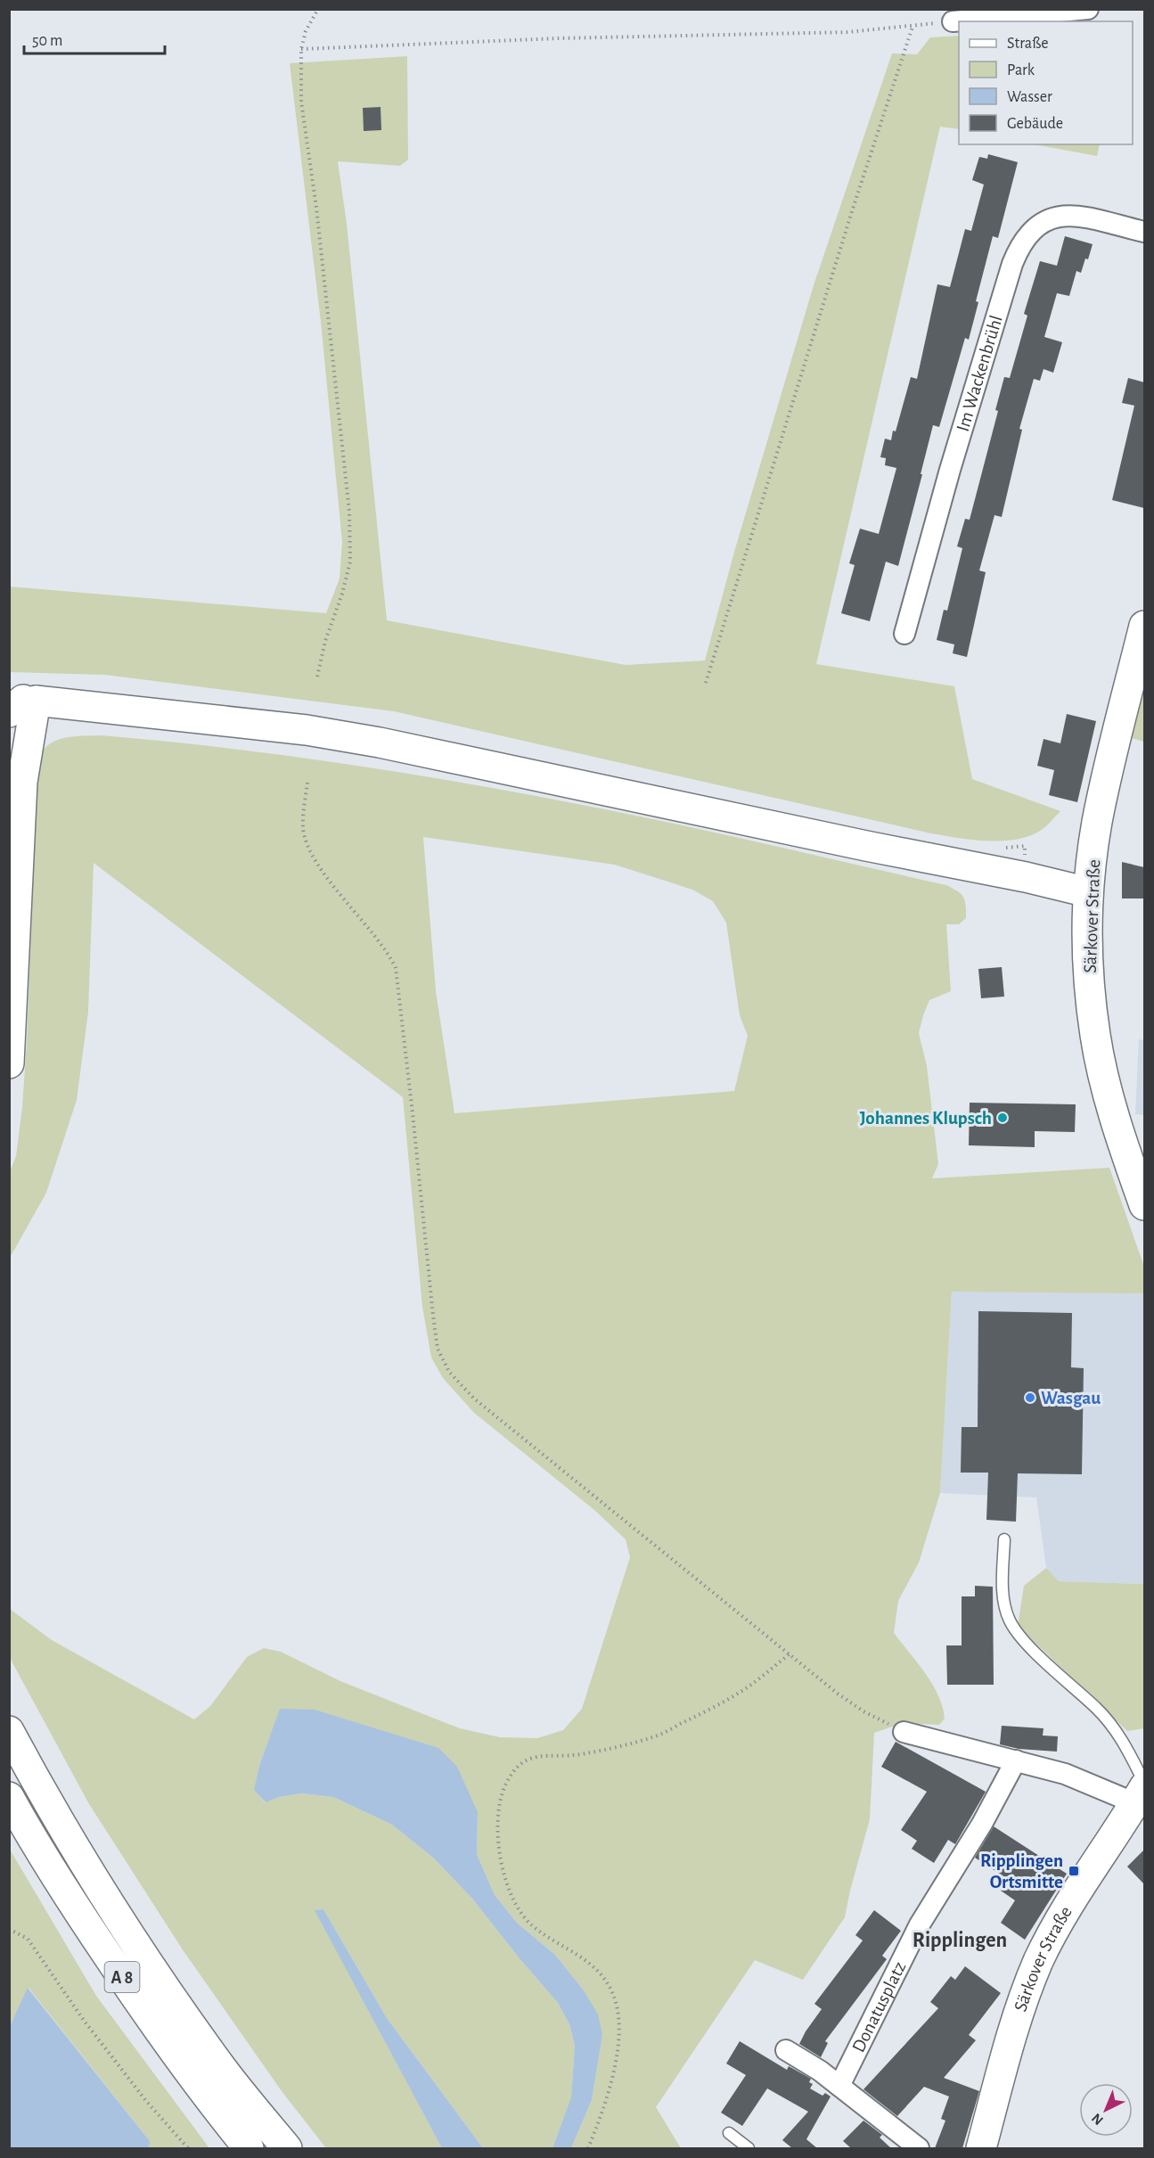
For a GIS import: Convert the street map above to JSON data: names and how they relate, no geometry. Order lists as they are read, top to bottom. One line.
{"streets":{"main road":["Särkover Straße","A 8"],"street":["Im Wackenbrühl","Donatusplatz"]},"districts":["Ripplingen"],"places":{"other":["Johannes Klupsch","Wasgau"],"transit":["Ripplingen Ortsmitte"]},"legend":["Straße","Park","Wasser","Gebäude"],"scale_bar":"50 m","north":"bottom left"}
